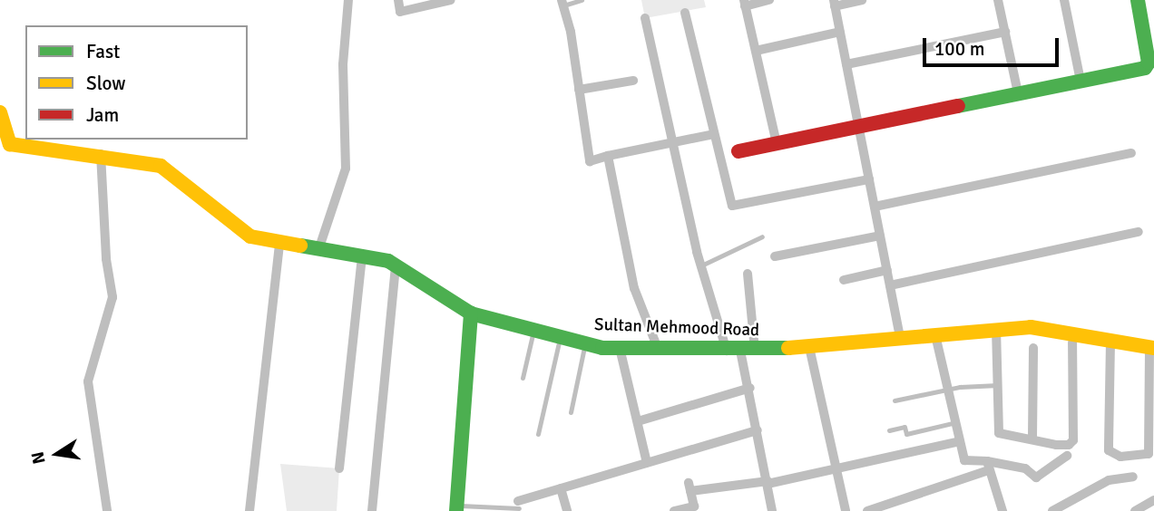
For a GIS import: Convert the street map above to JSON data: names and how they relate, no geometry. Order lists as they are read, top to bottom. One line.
{"streets":{"street":["Sultan Mehmood Road"]},"legend":["Fast","Slow","Jam"],"scale_bar":"100 m","north":"left"}
